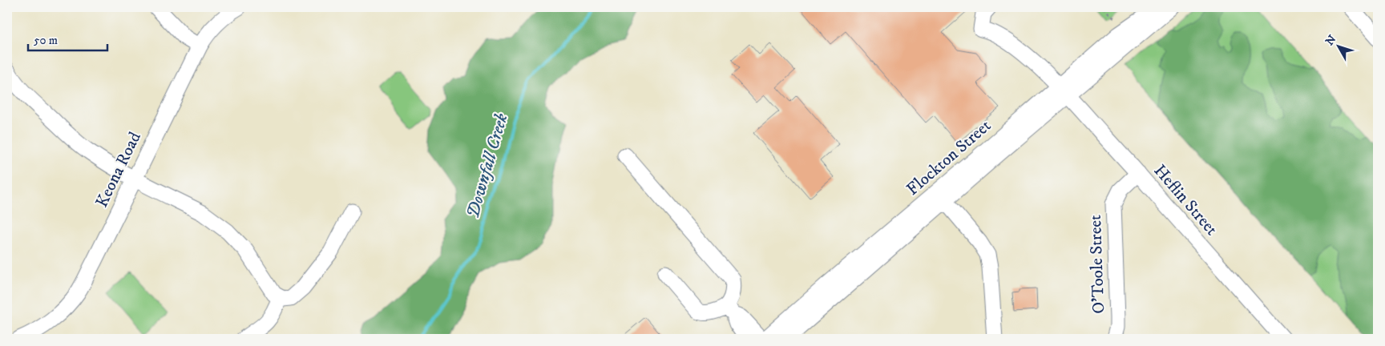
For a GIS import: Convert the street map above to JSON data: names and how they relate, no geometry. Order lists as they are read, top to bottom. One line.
{"streets":{"street":["Flockton Street","Keona Road","Heflin Street","O'Toole Street"]},"crossings":[["Flockton Street","Heflin Street"],["Heflin Street","O'Toole Street"]],"water":["Downfall Creek"],"scale_bar":"50 m","north":"top left"}
